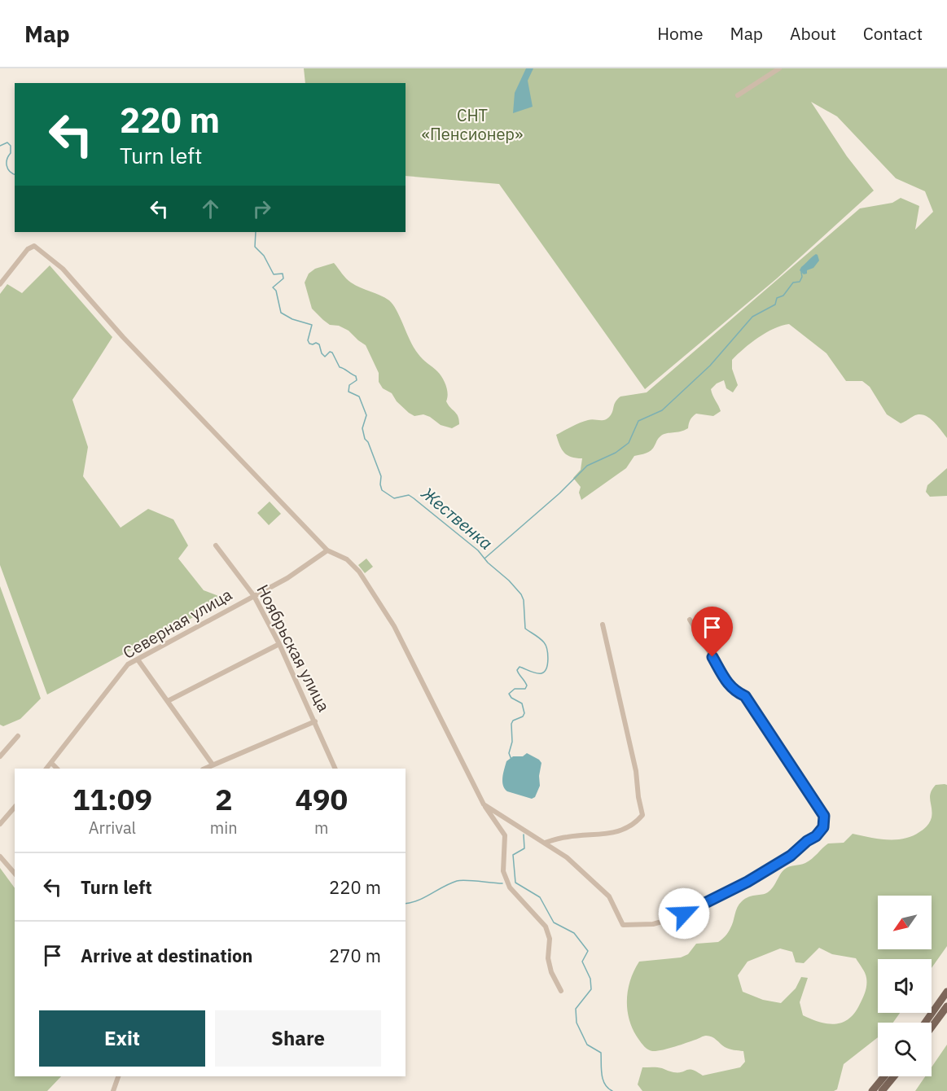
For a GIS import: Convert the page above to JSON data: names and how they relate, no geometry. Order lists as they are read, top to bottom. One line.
{"streets":{"street":["Северная улица","Ноябрьская улица"]},"crossings":[["Северная улица","Ноябрьская улица"]],"water":["Жественка"],"parks":["СНТ «Пенсионер»"],"north":"bottom left","page":{"header":"Map","nav":["Home","Map","About","Contact"],"turn":["220 m","Turn left"],"eta":["11:09","Arrival","2","min","490","m"],"list":[{"name":"Turn left","value":"220 m"},{"name":"Arrive at destination","value":"270 m"}],"buttons":["Exit","Share"]}}
